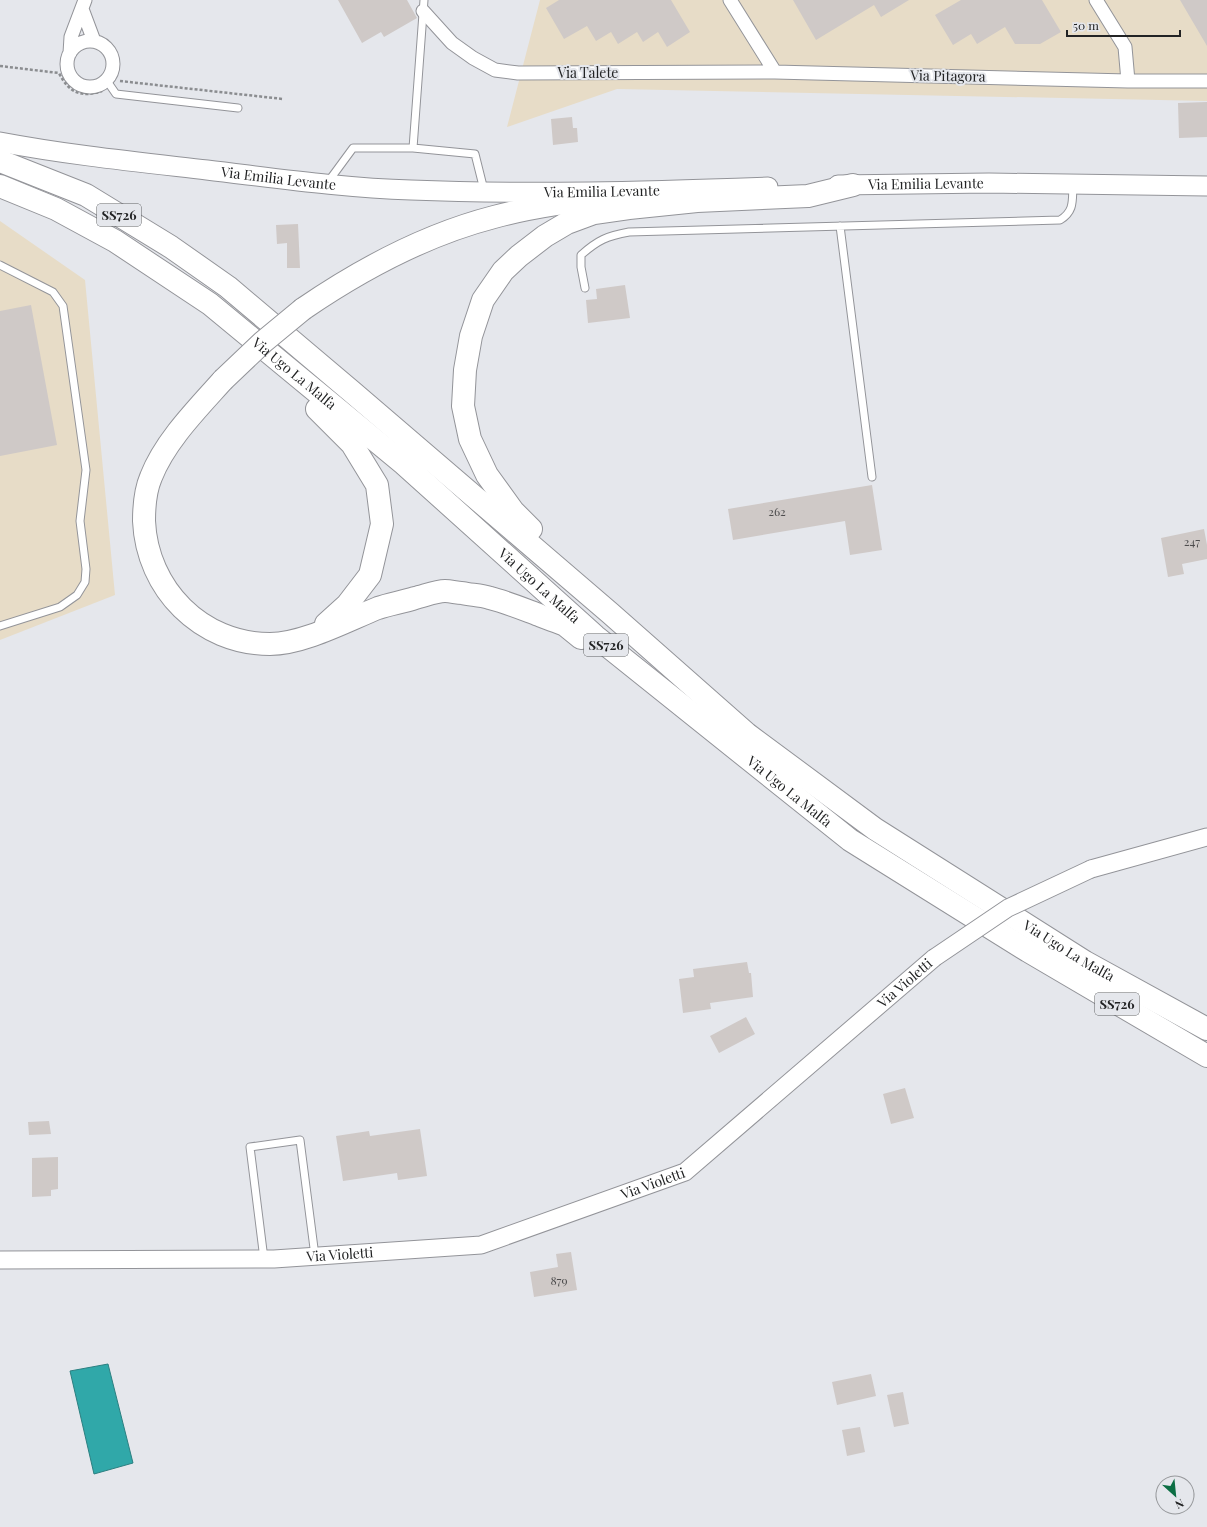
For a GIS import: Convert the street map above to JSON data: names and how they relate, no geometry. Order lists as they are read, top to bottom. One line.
{"streets":{"highway":["SS726","Via Ugo La Malfa"],"main road":["Via Emilia Levante"],"street":["Via Talete","Via Pitagora","Via Violetti"]},"crossings":[["Via Talete","Via Pitagora"]],"house_numbers":["262","247","879"],"scale_bar":"50 m","north":"bottom right"}
